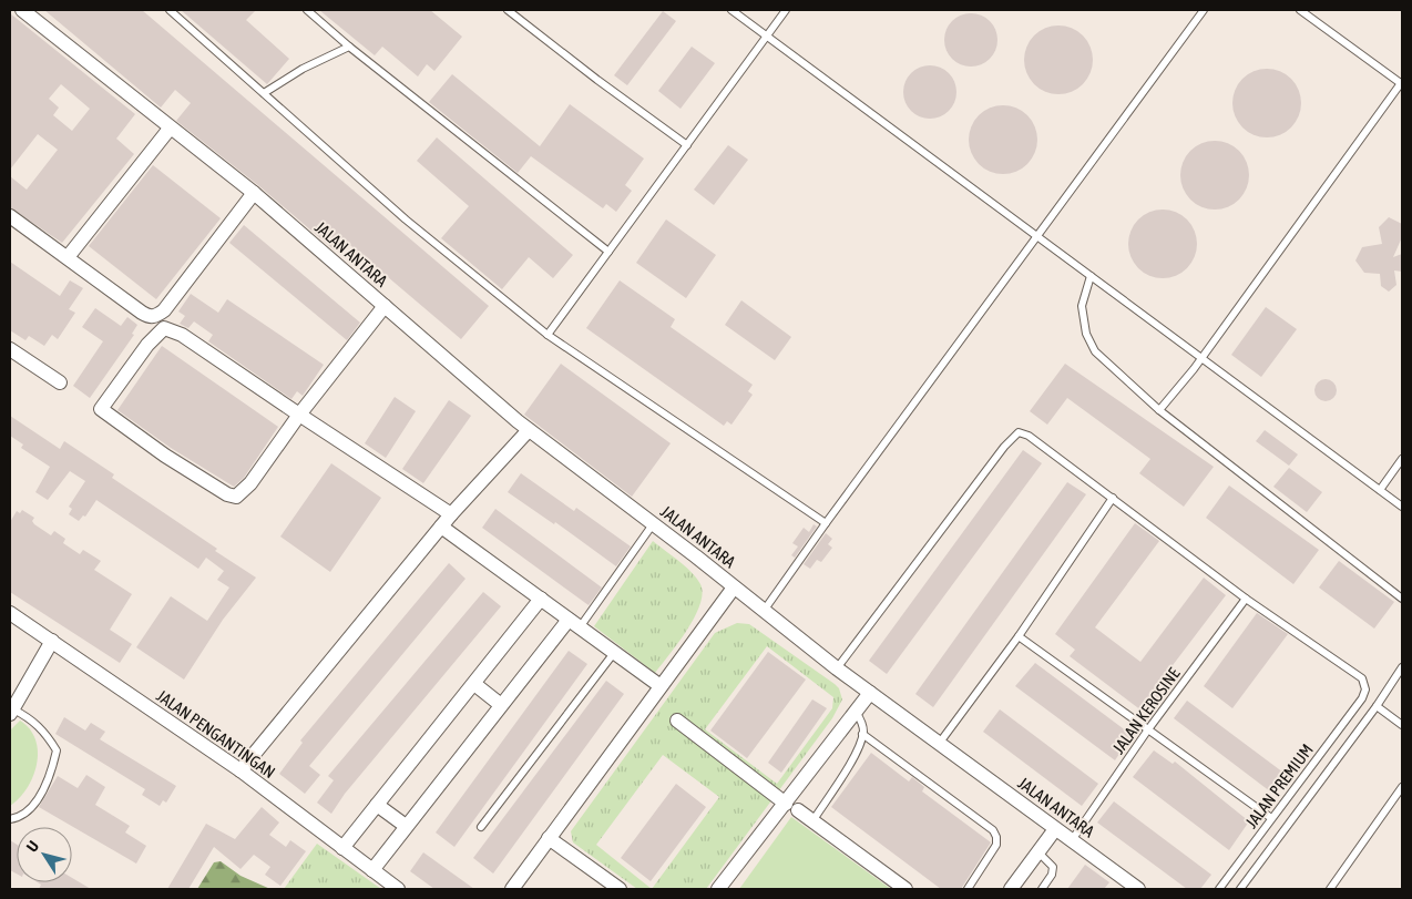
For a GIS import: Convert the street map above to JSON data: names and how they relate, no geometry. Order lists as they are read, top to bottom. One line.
{"streets":{"street":["JALAN ANTARA","JALAN PENGANTINGAN"],"lane":["JALAN KEROSINE","JALAN PREMIUM"]},"crossings":[["JALAN ANTARA","JALAN KEROSINE"],["JALAN KEROSINE","JALAN PREMIUM"]],"north":"top left"}
